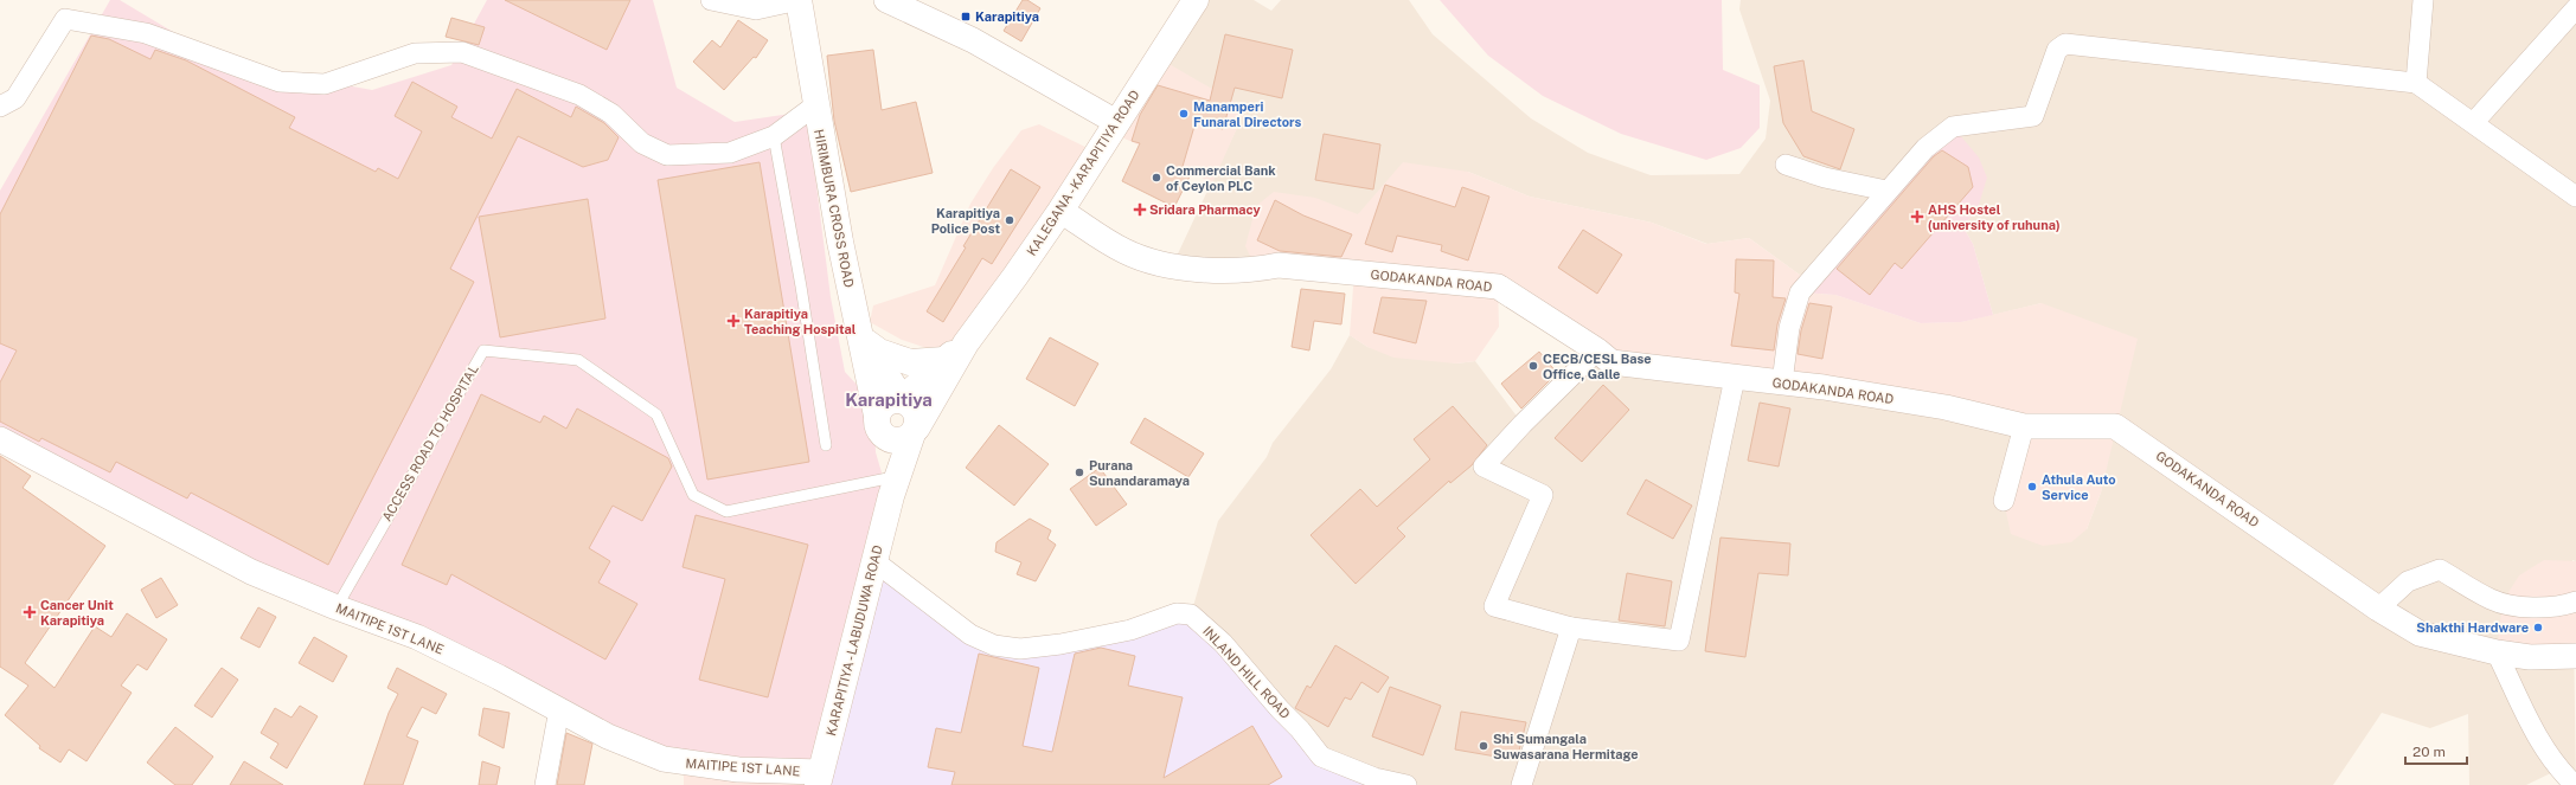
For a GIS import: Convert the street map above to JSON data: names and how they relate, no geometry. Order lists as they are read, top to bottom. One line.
{"streets":{"main road":["KALEGANA - KARAPITIYA ROAD","HIRIMBURA CROSS ROAD","KARAPITIYA - LABUDUWA ROAD"],"street":["GODAKANDA ROAD","MAITIPE 1ST LANE","INLAND HILL ROAD"],"lane":["ACCESS ROAD TO HOSPITAL"]},"crossings":[["KALEGANA - KARAPITIYA ROAD","HIRIMBURA CROSS ROAD"],["KALEGANA - KARAPITIYA ROAD","GODAKANDA ROAD"],["KALEGANA - KARAPITIYA ROAD","KARAPITIYA - LABUDUWA ROAD"],["HIRIMBURA CROSS ROAD","KARAPITIYA - LABUDUWA ROAD"],["ACCESS ROAD TO HOSPITAL","MAITIPE 1ST LANE"],["ACCESS ROAD TO HOSPITAL","KARAPITIYA - LABUDUWA ROAD"],["MAITIPE 1ST LANE","KARAPITIYA - LABUDUWA ROAD"],["KARAPITIYA - LABUDUWA ROAD","INLAND HILL ROAD"]],"districts":["Karapitiya"],"places":{"transit":["Karapitiya"],"other":["Manamperi Funaral Directors","Commercial Bank of Ceylon PLC","Karapitiya Police Post","CECB/CESL Base Office, Galle","Purana Sunandaramaya","Athula Auto Service","Shakthi Hardware","Shi Sumangala Suwasarana Hermitage"],"health":["Sridara Pharmacy","AHS Hostel (university of ruhuna)","Karapitiya Teaching Hospital","Cancer Unit Karapitiya"]},"scale_bar":"20 m"}
